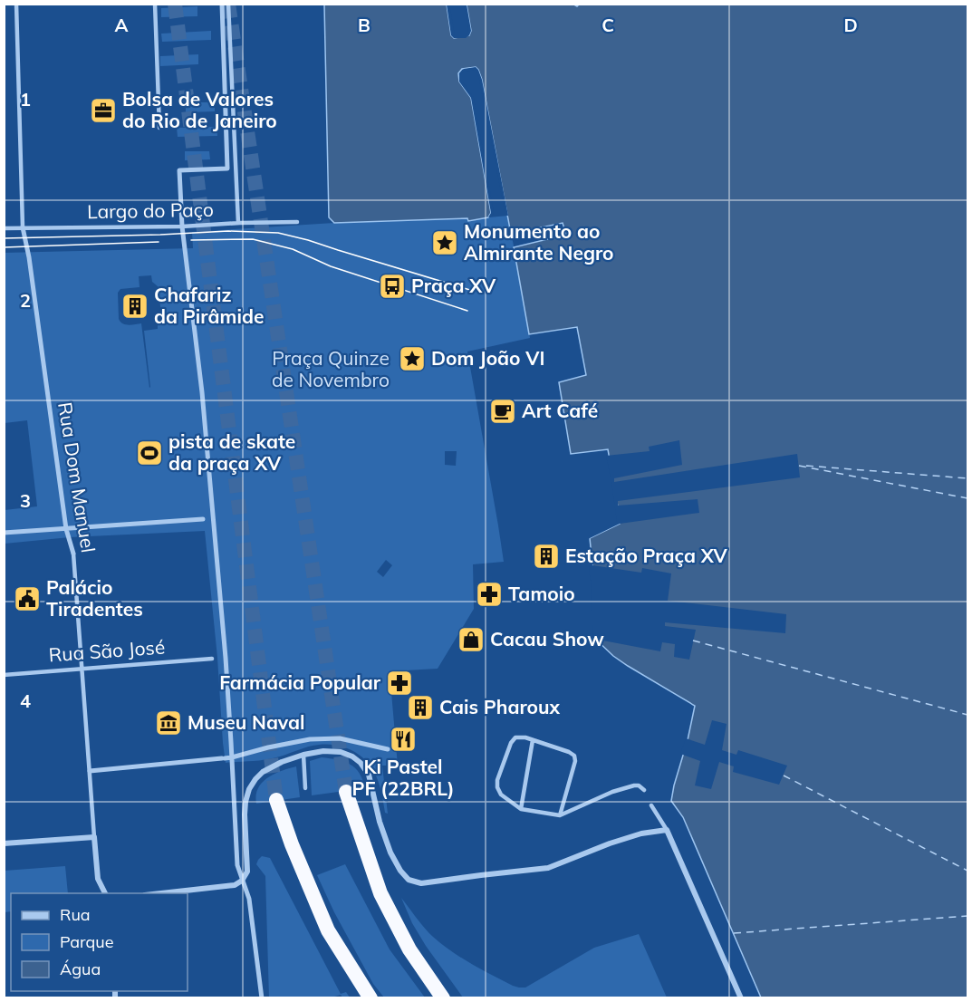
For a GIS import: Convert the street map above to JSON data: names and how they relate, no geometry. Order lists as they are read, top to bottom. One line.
{"streets":{"street":["Rua Dom Manuel"],"lane":["Largo do Paço","Rua São José"]},"crossings":[["Largo do Paço","Rua Dom Manuel"],["Rua Dom Manuel","Rua São José"]],"parks":["Praça Quinze de Novembro"],"places":{"office":["Bolsa de Valores do Rio de Janeiro"],"place":["Monumento ao Almirante Negro","Dom João VI"],"bus stop":["Praça XV"],"building":["Chafariz da Pirâmide","Estação Praça XV","Cais Pharoux"],"cafe":["Art Café"],"sports":["pista de skate da praça XV"],"pharmacy":["Tamoio","Farmácia Popular"],"public building":["Palácio Tiradentes"],"shop":["Cacau Show"],"museum":["Museu Naval"],"restaurant":["Ki Pastel PF (22BRL)"]},"legend":["Rua","Parque","Água"],"grid":{"columns":["A","B","C","D"],"rows":["1","2","3","4"]}}
